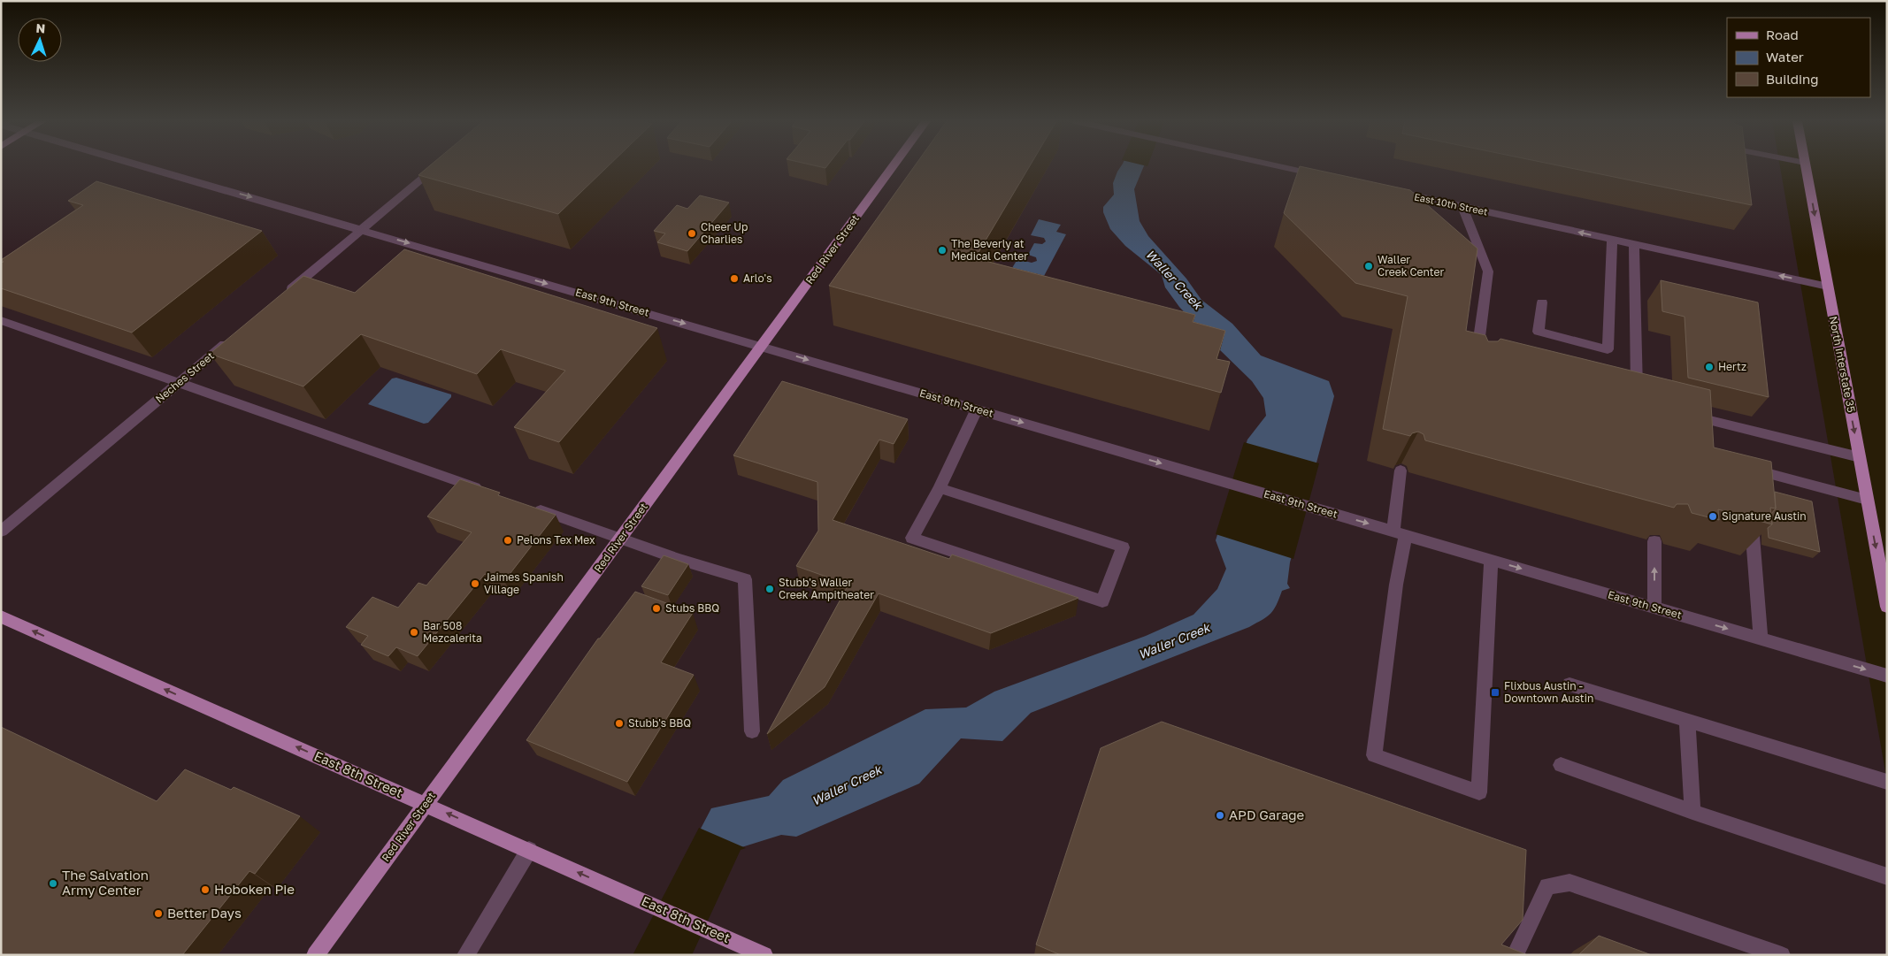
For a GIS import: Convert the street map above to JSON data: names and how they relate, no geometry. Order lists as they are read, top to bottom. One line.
{"streets":{"main road":["Red River Street","North Interstate 35","East 8th Street"],"street":["East 10th Street","East 9th Street","Neches Street"]},"crossings":[["East 10th Street","North Interstate 35"],["Red River Street","East 9th Street"],["Red River Street","East 8th Street"]],"one_way":["East 10th Street","East 9th Street","North Interstate 35","East 8th Street"],"water":["Waller Creek"],"places":{"other":["Cheer Up Charlies","The Beverly at Medical Center","Waller Creek Center","Arlo's","Hertz","Signature Austin","Pelons Tex Mex","Jaimes Spanish Village","Stubb's Waller Creek Ampitheater","Stubs BBQ","Bar 508 Mezcalerita","Stubb's BBQ","APD Garage","The Salvation Army Center","Hoboken Pie","Better Days"],"transit":["Flixbus Austin - Downtown Austin"]},"legend":["Road","Water","Building"],"north":"top"}
